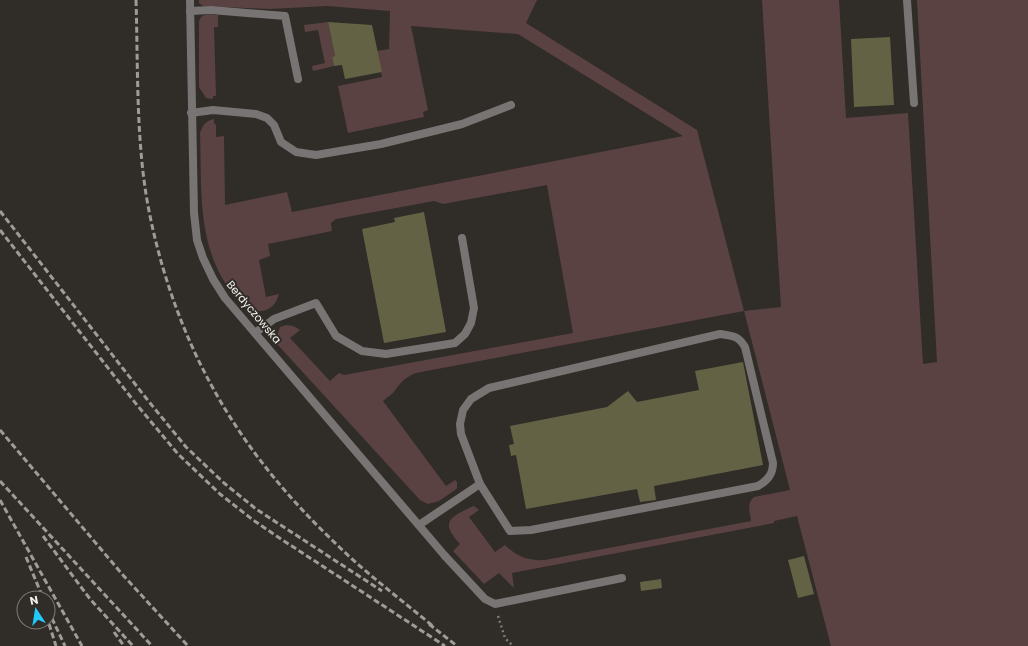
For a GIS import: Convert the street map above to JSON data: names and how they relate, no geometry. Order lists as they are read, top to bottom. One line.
{"streets":{"street":["Berdyczowska"]},"north":"top"}
